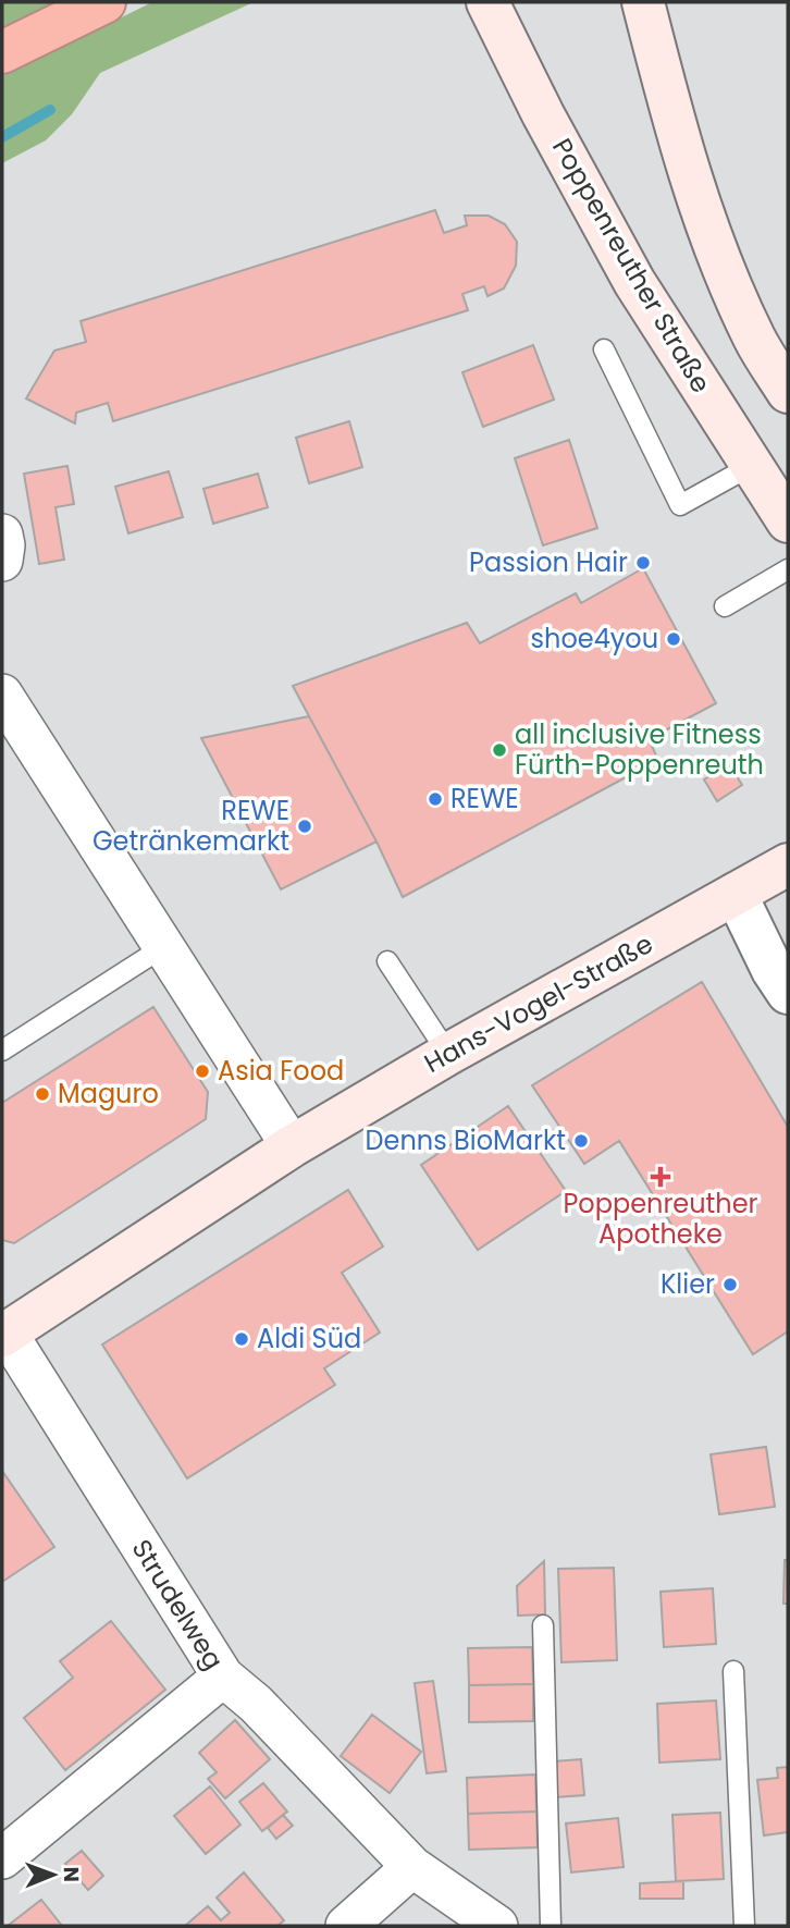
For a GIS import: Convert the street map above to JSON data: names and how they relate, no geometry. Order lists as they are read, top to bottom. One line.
{"streets":{"main road":["Poppenreuther Straße","Hans-Vogel-Straße"],"street":["Strudelweg"]},"crossings":[["Hans-Vogel-Straße","Strudelweg"]],"places":{"other":["Passion Hair","shoe4you","all inclusive Fitness Fürth-Poppenreuth","REWE","REWE Getränkemarkt","Asia Food","Maguro","Denns BioMarkt","Klier","Aldi Süd"],"health":["Poppenreuther Apotheke"]},"north":"right"}
